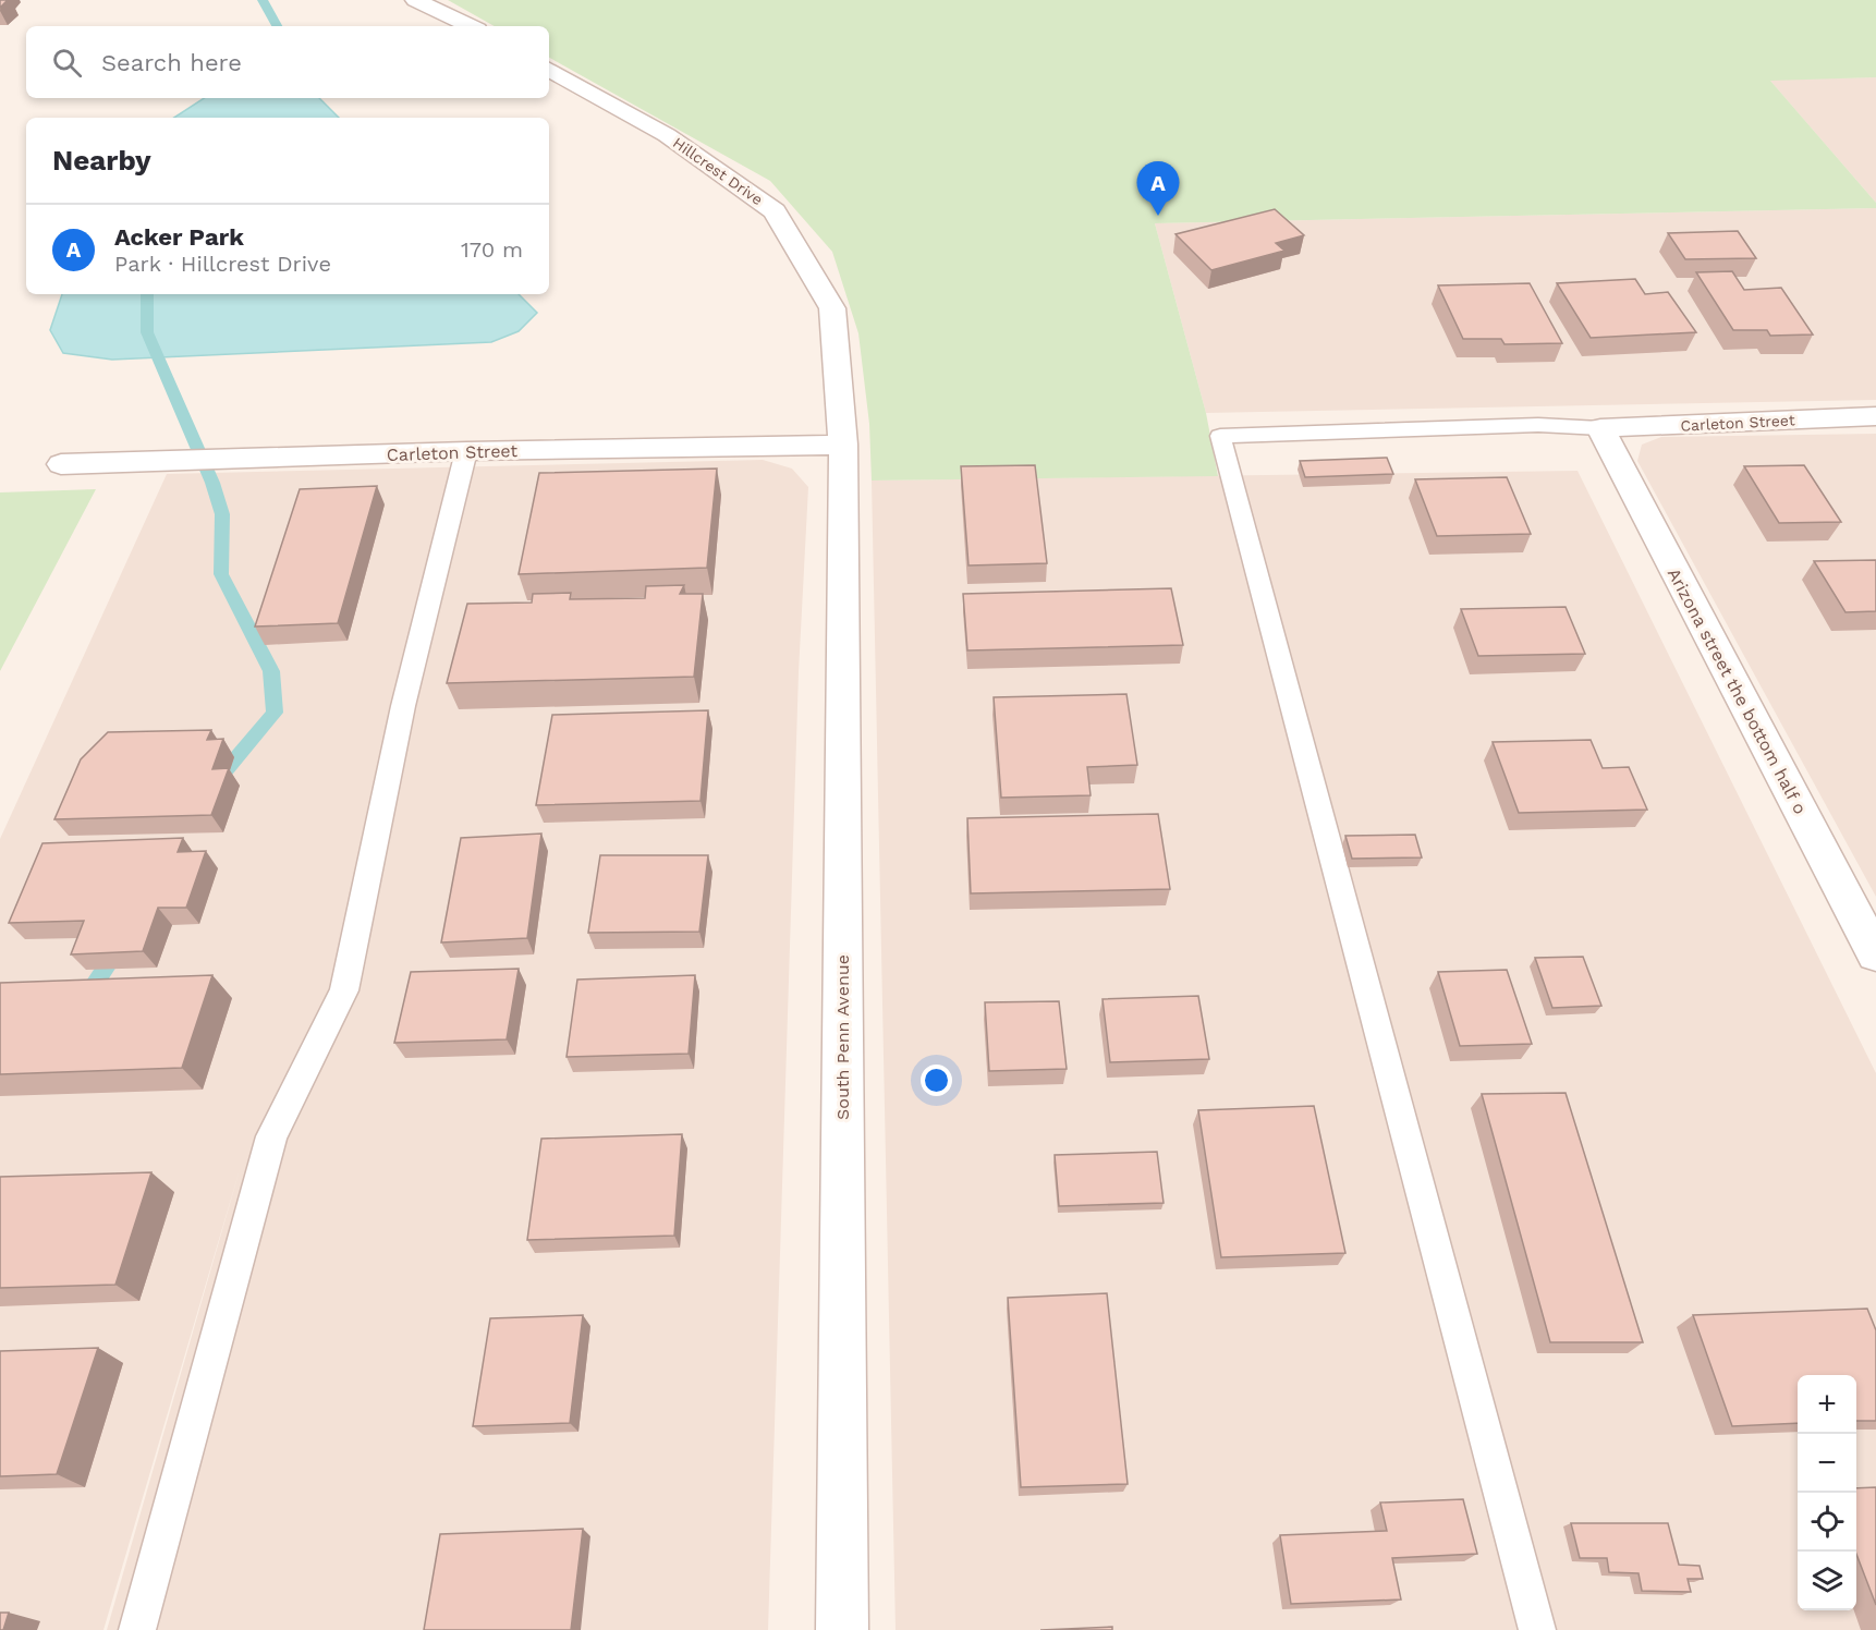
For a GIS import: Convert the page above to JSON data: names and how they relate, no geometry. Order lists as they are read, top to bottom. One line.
{"streets":{"street":["Hillcrest Drive","Carleton Street","Arizona street the bottom half o","South Penn Avenue"]},"crossings":[["Hillcrest Drive","Carleton Street"],["Hillcrest Drive","South Penn Avenue"],["Carleton Street","Arizona street the bottom half o"],["Carleton Street","South Penn Avenue"]],"page":{"search":"Search here","heading":"Nearby","pins":"A","list":[{"mark":"A","name":"Acker Park","note":"Park · Hillcrest Drive","value":"170 m"}],"map_buttons":["+","−"]}}
